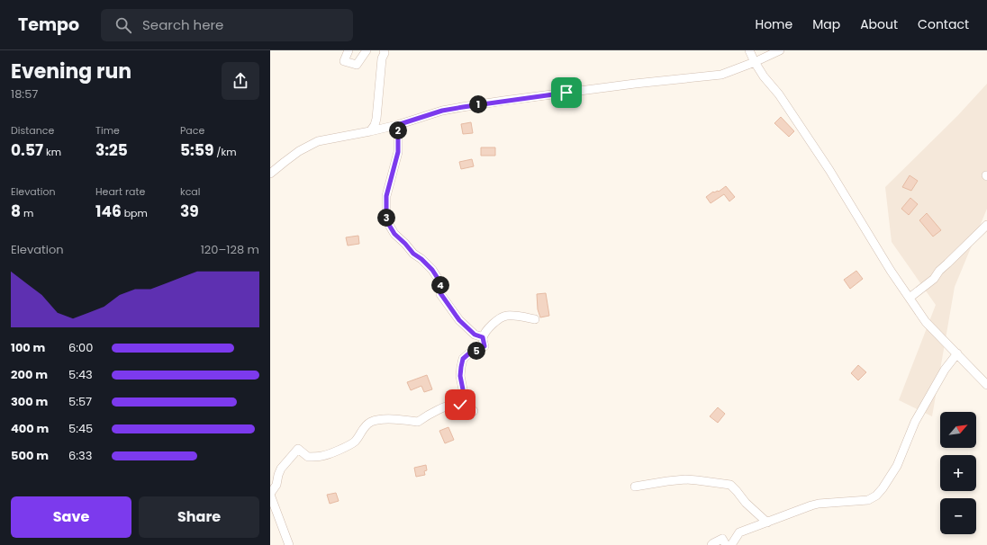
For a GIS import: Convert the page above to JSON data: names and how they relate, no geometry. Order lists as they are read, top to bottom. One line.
{"north":"top right","page":{"header":"Tempo","search":"Search here","nav":["Home","Map","About","Contact"],"heading":["Evening run","18:57"],"pins":["1","2","3","4","5"],"stats":[["Distance","0.57 km"],["Time","3:25"],["Pace","5:59 /km"],["Elevation","8 m"],["Heart rate","146 bpm"],["kcal","39"]],"chart":["Elevation","120–128 m"],"list":[{"name":"100 m","note":"6:00"},{"name":"200 m","note":"5:43"},{"name":"300 m","note":"5:57"},{"name":"400 m","note":"5:45"},{"name":"500 m","note":"6:33"}],"map_buttons":["+","−"],"buttons":["Save","Share"]}}
